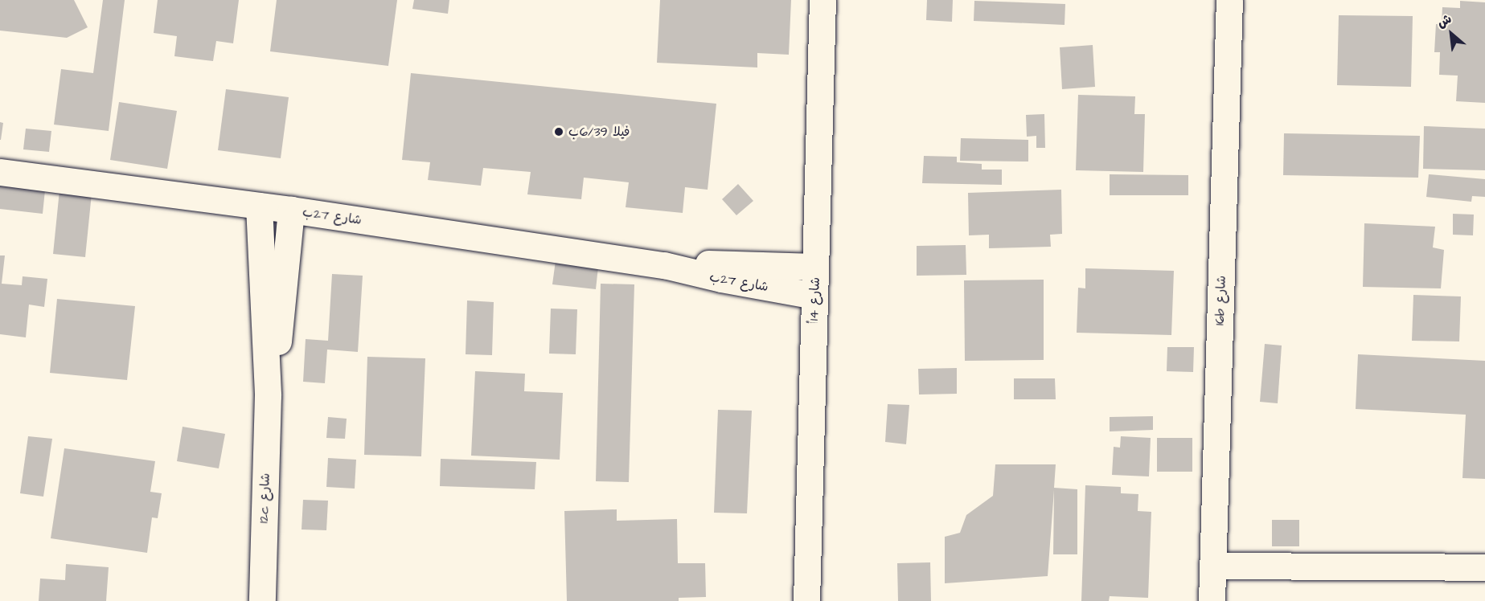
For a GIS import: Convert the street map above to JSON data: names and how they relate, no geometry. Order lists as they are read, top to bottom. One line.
{"streets":{"street":["شارع 27ب","شارع 14أ","16b شارع","12c شارع"]},"crossings":[["شارع 27ب","شارع 14أ"],["شارع 27ب","12c شارع"]],"places":["فيلا 6/39ب"],"north":"top left"}
